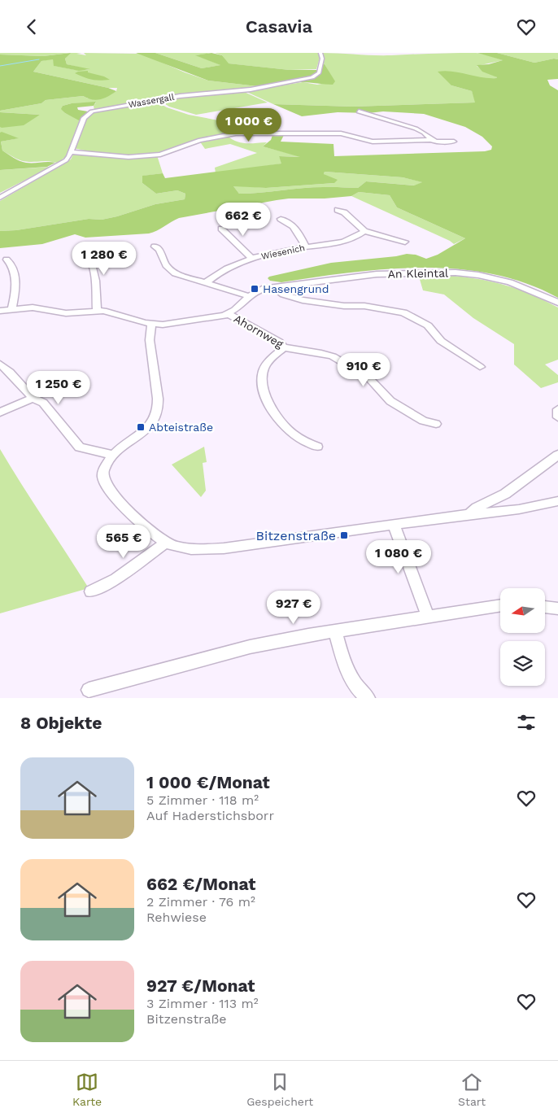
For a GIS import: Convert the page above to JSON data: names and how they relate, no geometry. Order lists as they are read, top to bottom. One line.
{"streets":{"street":["Wassergall","Wiesenich","An Kleintal","Ahornweg"]},"crossings":[["An Kleintal","Ahornweg"]],"places":{"transit":["Hasengrund","Abteistraße","Bitzenstraße"]},"north":"left","page":{"header":"Casavia","price":["1 000 €","662 €","1 280 €","910 €","1 250 €","565 €","1 080 €","927 €"],"heading":"8 Objekte","list":[{"name":"1 000 €/Monat","note":"5 Zimmer · 118 m² · Auf Haderstichsborr"},{"name":"662 €/Monat","note":"2 Zimmer · 76 m² · Rehwiese"},{"name":"927 €/Monat","note":"3 Zimmer · 113 m² · Bitzenstraße"}],"tabs":["Karte","Gespeichert","Start"]}}
